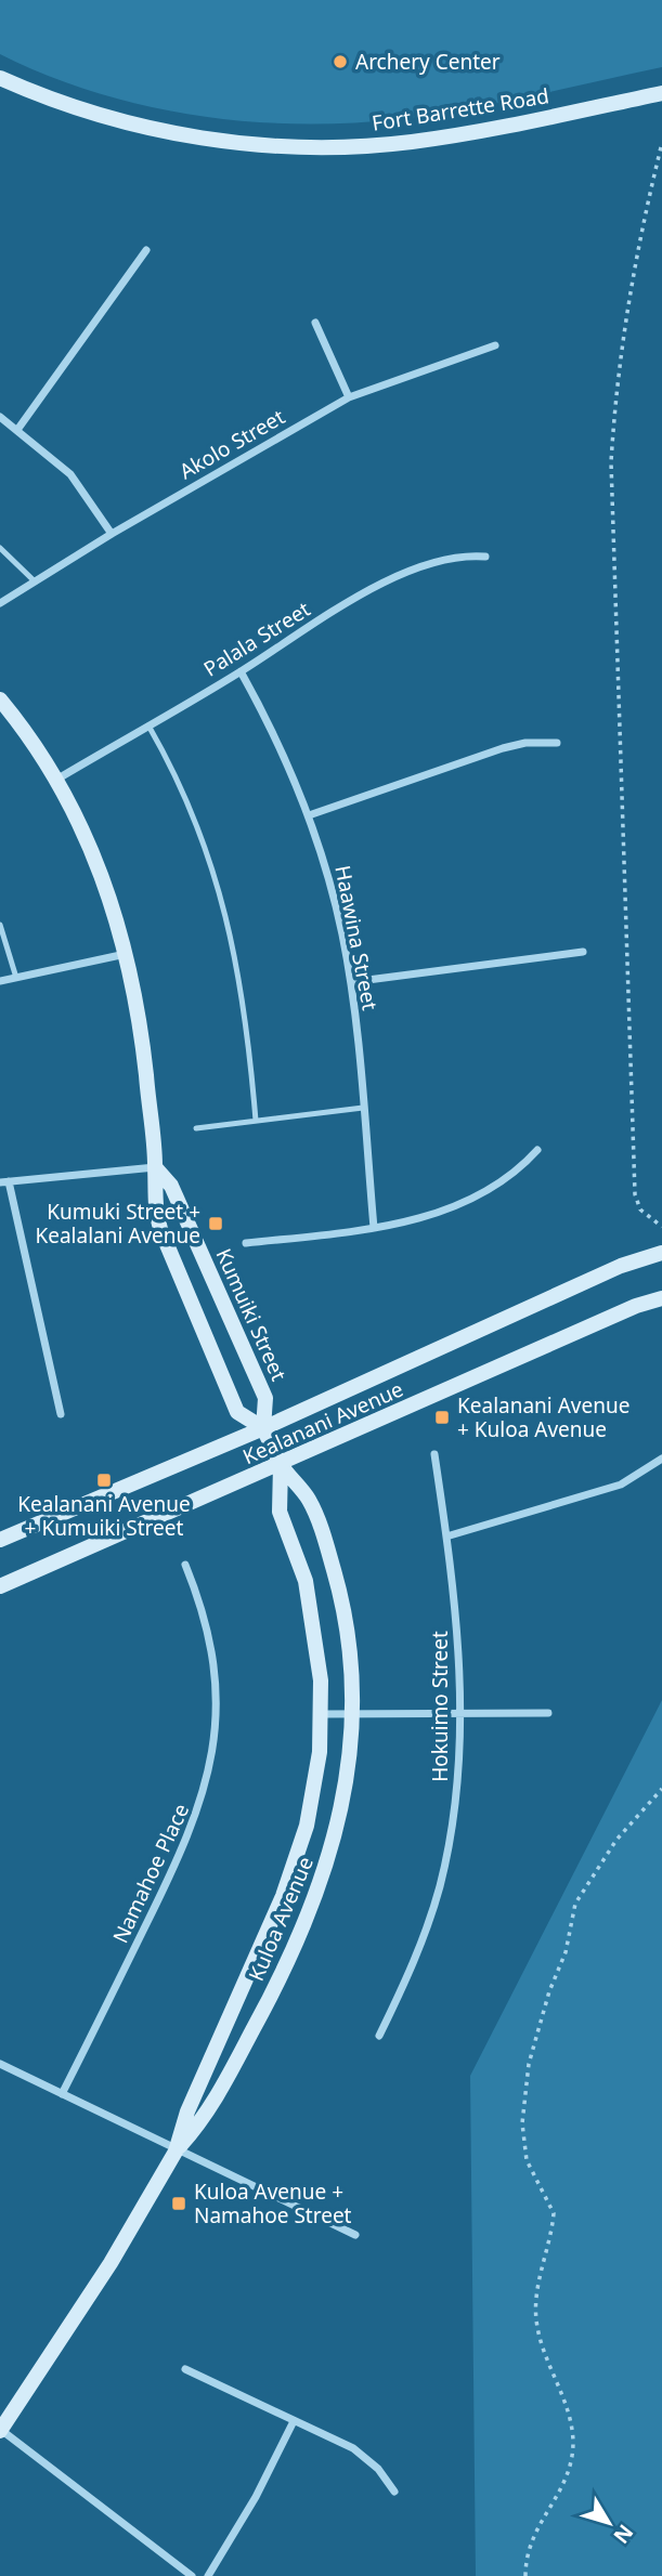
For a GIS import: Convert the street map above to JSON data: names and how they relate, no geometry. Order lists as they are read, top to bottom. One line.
{"streets":{"street":["Fort Barrette Road","Akolo Street","Palala Street","Haawina Street","Kumuiki Street","Kealanani Avenue","Hokuimo Street","Namahoe Place","Kuloa Avenue"]},"crossings":[["Palala Street","Haawina Street"],["Kumuiki Street","Kealanani Avenue"],["Kumuiki Street","Kuloa Avenue"],["Kealanani Avenue","Kuloa Avenue"]],"places":{"other":["Archery Center"],"transit":["Kumuki Street + Kealalani Avenue","Kealanani Avenue + Kuloa Avenue","Kealanani Avenue + Kumuiki Street","Kuloa Avenue + Namahoe Street"]},"north":"bottom right"}
